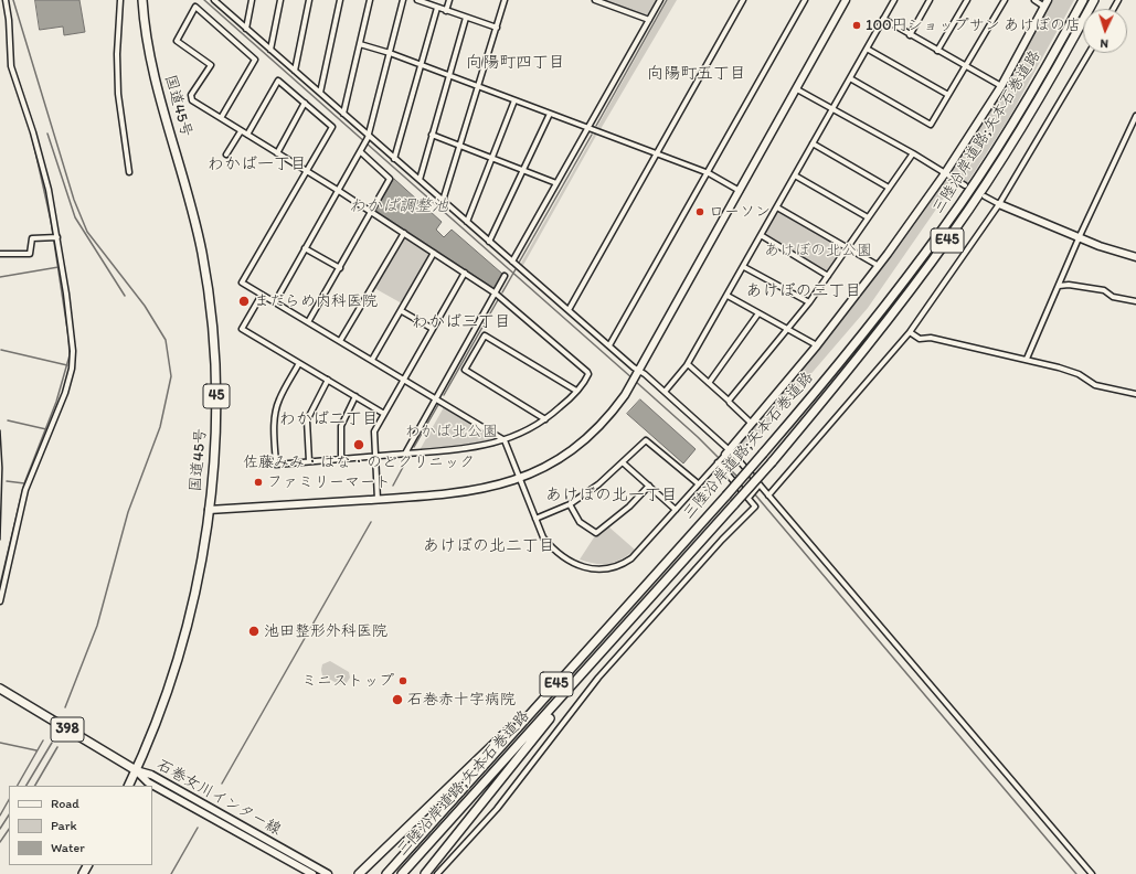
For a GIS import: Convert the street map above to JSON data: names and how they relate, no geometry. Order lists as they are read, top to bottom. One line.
{"streets":{"highway":["国道45号","三陸沿岸道路;矢本石巻道路","E45","45","398"],"street":["石巻女川インター線"]},"crossings":[["国道45号","398"],["国道45号","石巻女川インター線"],["398","石巻女川インター線"]],"districts":["向陽町四丁目","向陽町五丁目","わかば一丁目","あけぼの三丁目","わかば三丁目","わかば二丁目","あけぼの北一丁目","あけぼの北二丁目"],"water":["わかば調整池"],"parks":["あけぼの北公園","わかば北公園"],"places":["100円ショップサン あけぼの店","ローソン","まだらめ内科医院","佐藤みみ・はな・のどクリニック","ファミリーマート","池田整形外科医院","ミニストップ","石巻赤十字病院"],"legend":["Road","Park","Water"],"north":"bottom"}
